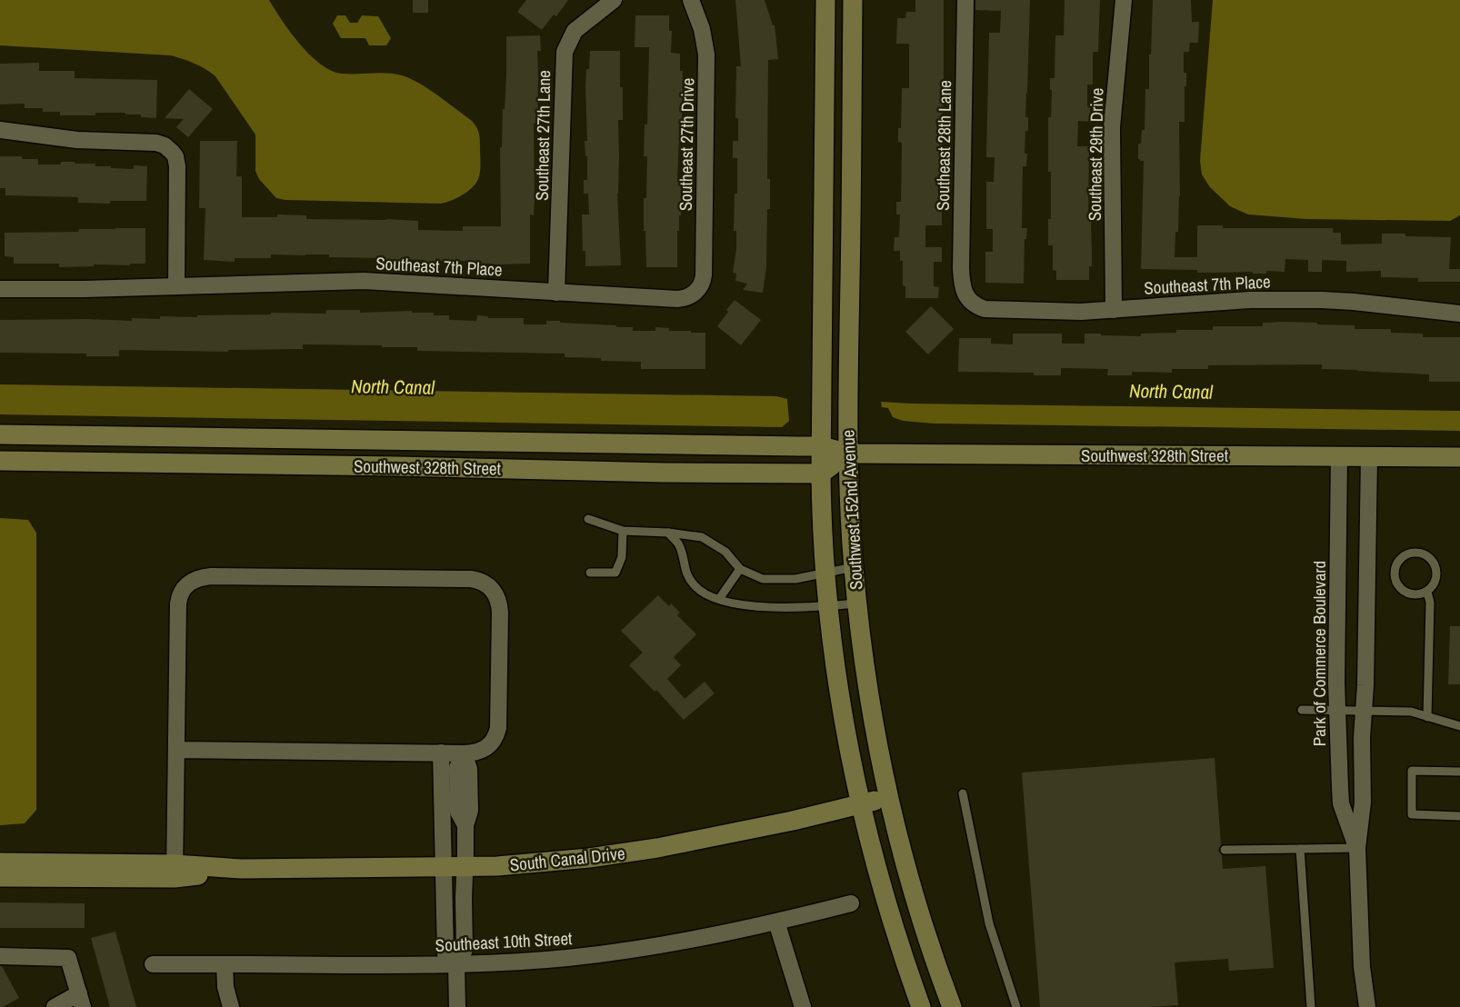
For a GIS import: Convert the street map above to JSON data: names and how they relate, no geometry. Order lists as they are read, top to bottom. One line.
{"streets":{"street":["Southeast 27th Lane","Southeast 27th Drive","Southeast 28th Lane","Southeast 29th Drive","Southeast 7th Place","Southwest 328th Street","Southwest 152nd Avenue","Park of Commerce Boulevard","South Canal Drive","Southeast 10th Street"]},"crossings":[["Southeast 27th Lane","Southeast 7th Place"],["Southeast 27th Drive","Southeast 7th Place"],["Southeast 28th Lane","Southeast 7th Place"],["Southeast 29th Drive","Southeast 7th Place"],["Southwest 328th Street","Southwest 152nd Avenue"],["Southwest 328th Street","Park of Commerce Boulevard"],["Southwest 152nd Avenue","South Canal Drive"]],"water":["North Canal"]}
